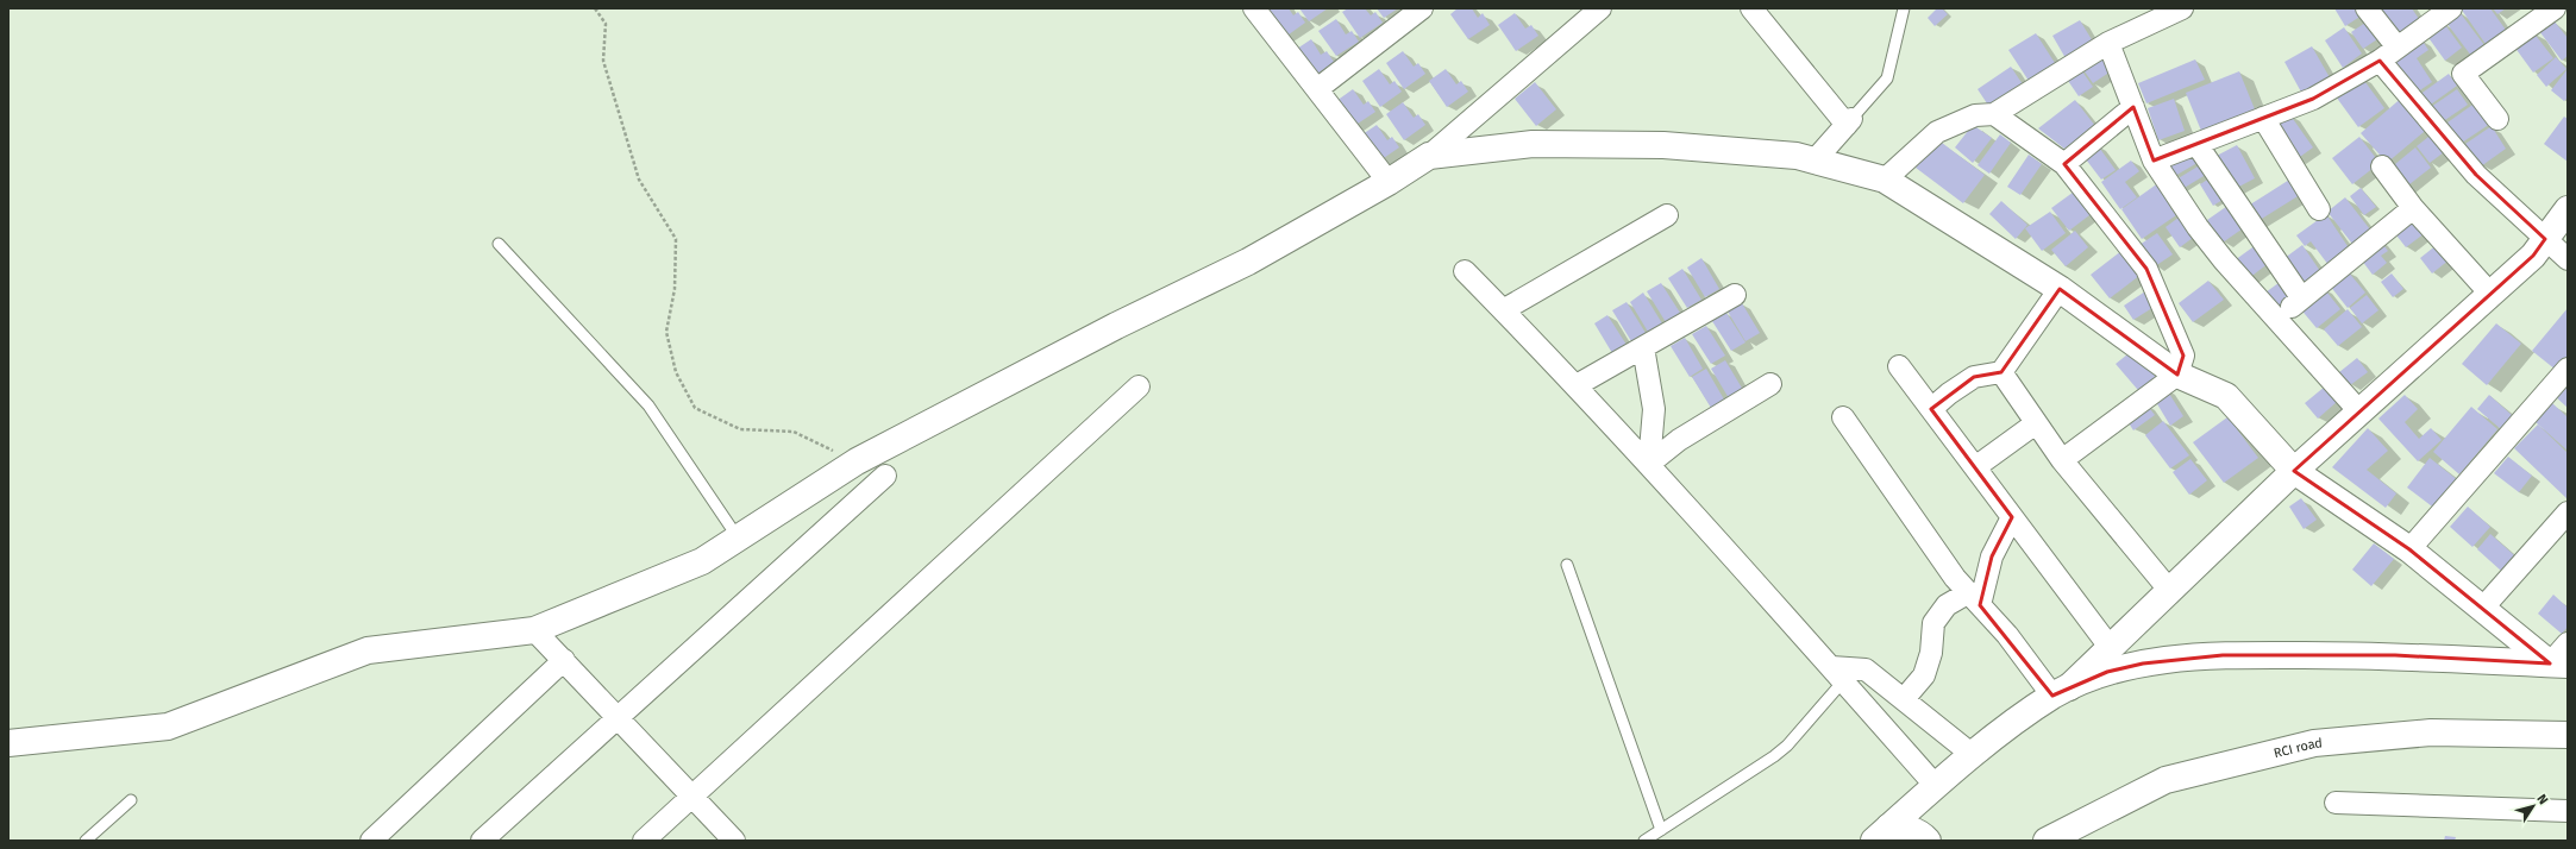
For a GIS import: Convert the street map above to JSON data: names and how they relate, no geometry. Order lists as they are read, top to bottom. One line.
{"streets":{"street":["RCI road"]},"north":"top right"}
